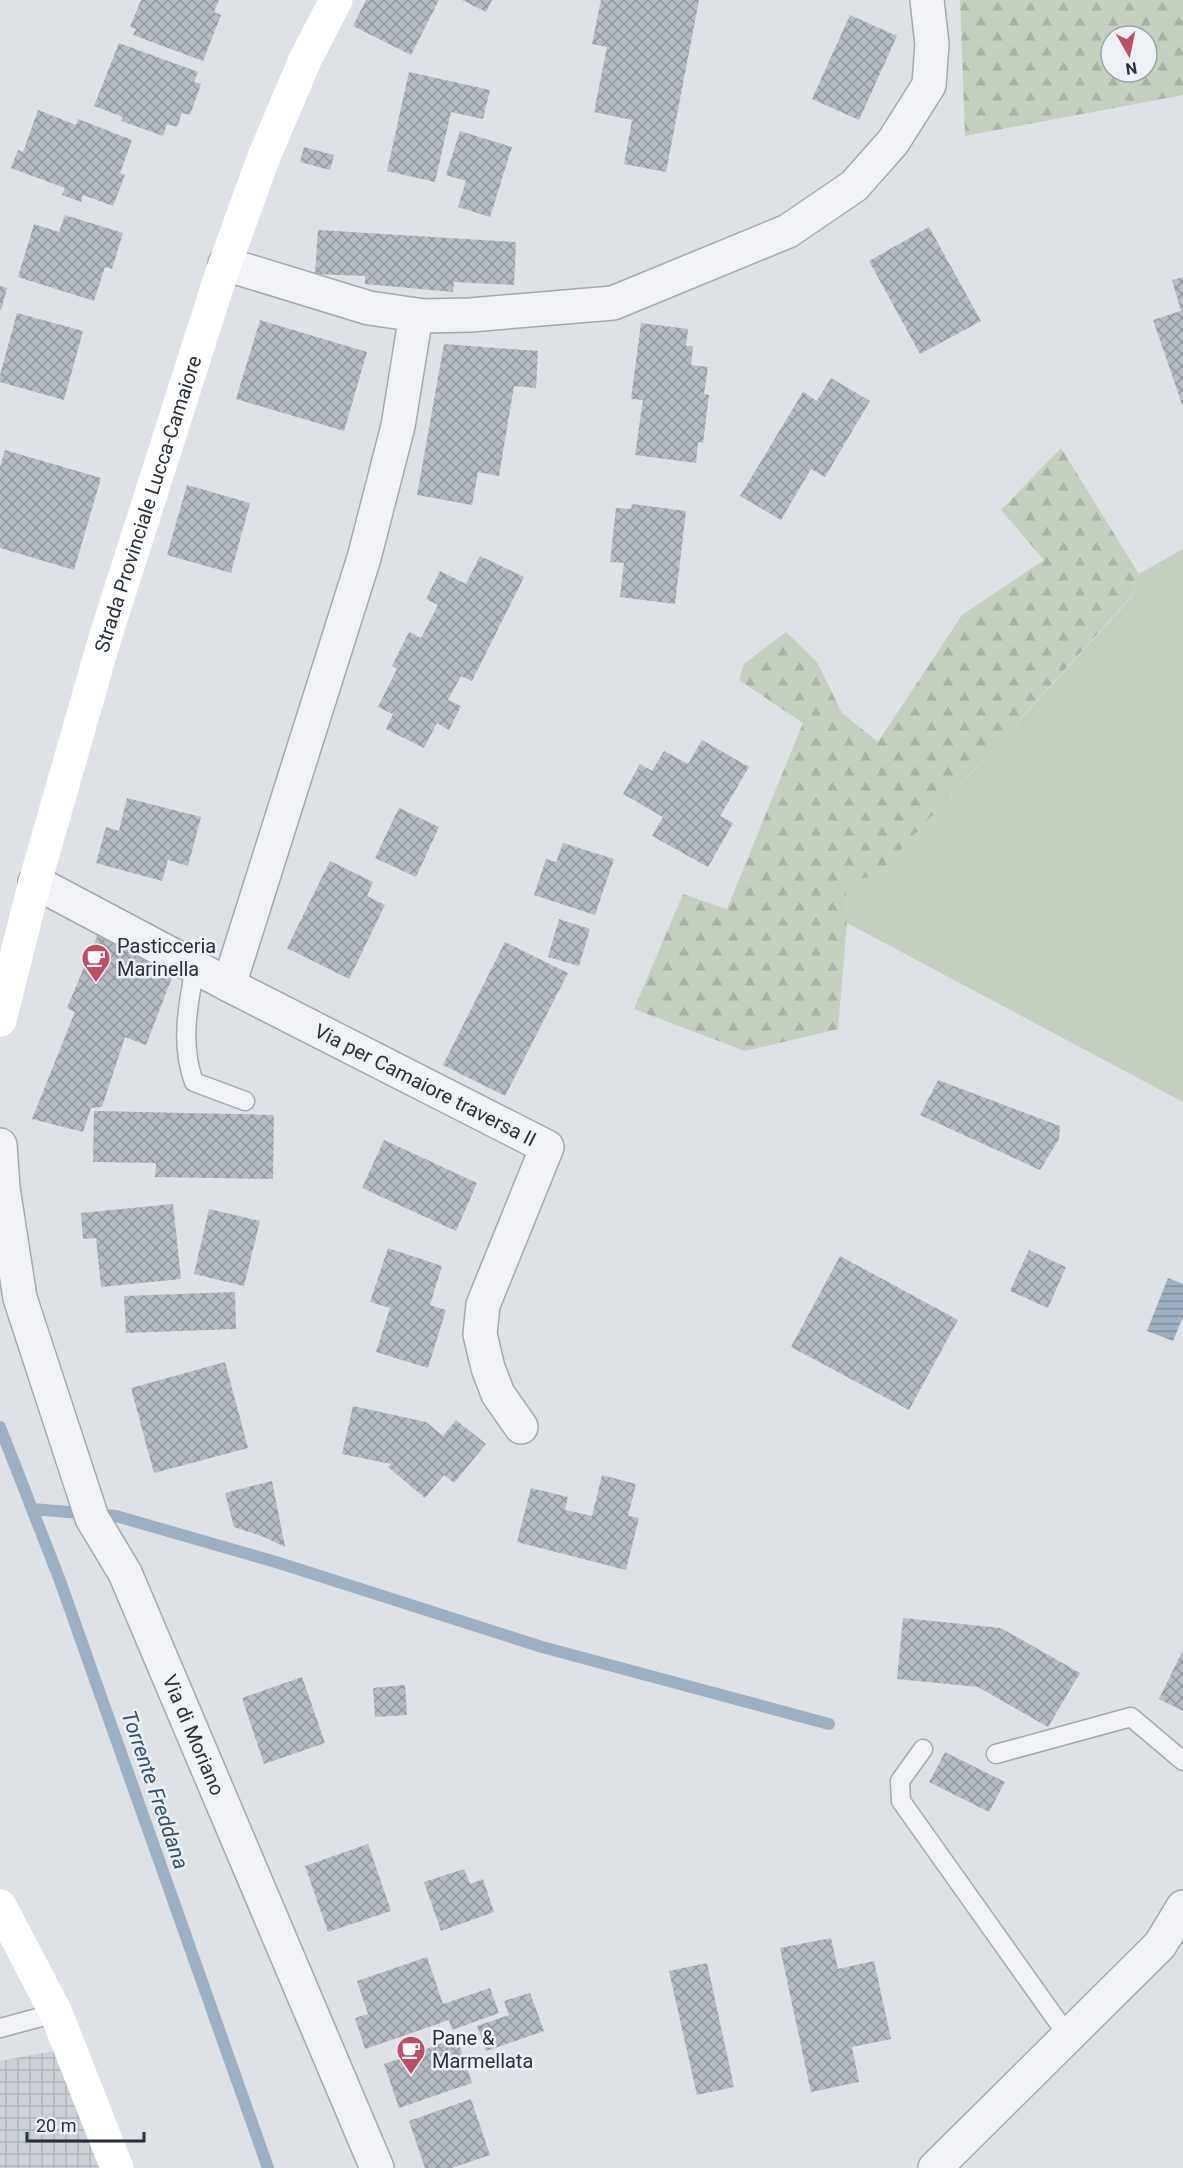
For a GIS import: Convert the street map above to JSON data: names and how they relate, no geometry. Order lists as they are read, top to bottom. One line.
{"streets":{"main road":["Strada Provinciale Lucca-Camaiore"],"street":["Via per Camaiore traversa II","Via di Moriano"]},"crossings":[["Strada Provinciale Lucca-Camaiore","Via per Camaiore traversa II"]],"water":["Torrente Freddana"],"places":{"cafe":["Pasticceria Marinella","Pane & Marmellata"]},"scale_bar":"20 m","north":"bottom"}
